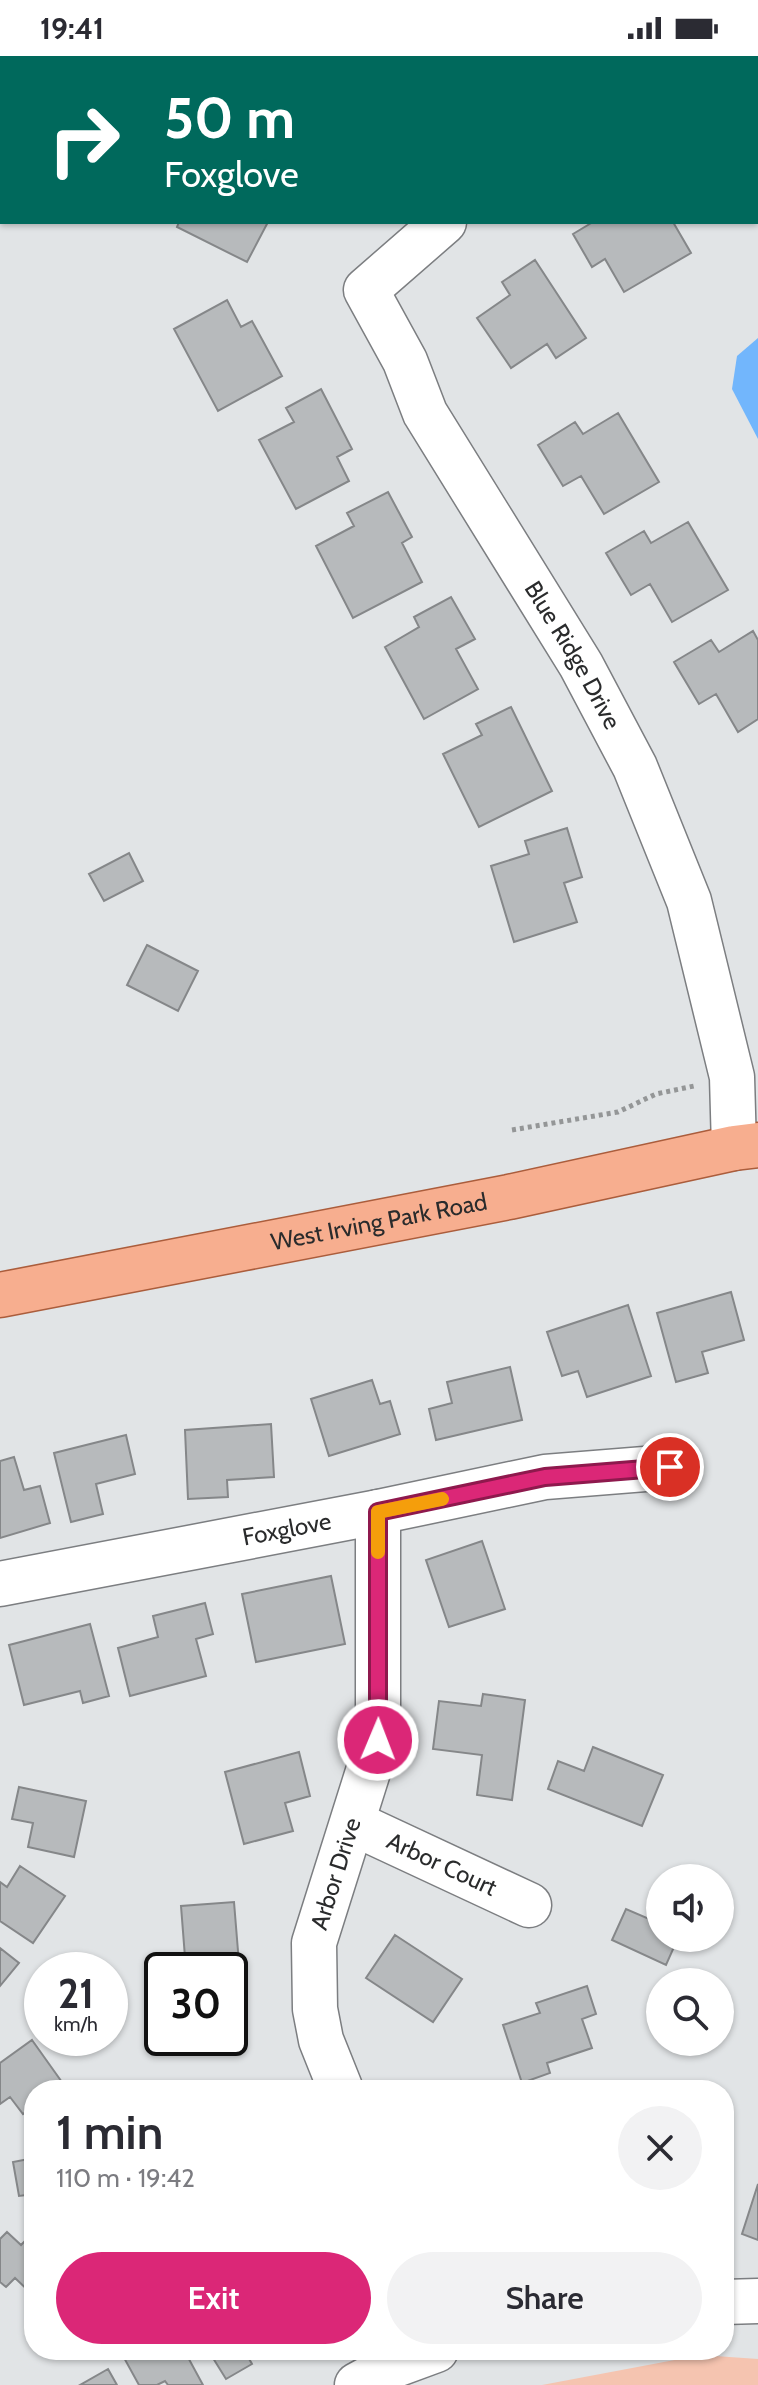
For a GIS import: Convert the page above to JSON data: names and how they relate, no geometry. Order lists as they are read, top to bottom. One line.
{"streets":{"main road":["West Irving Park Road"],"street":["Blue Ridge Drive","Foxglove","Arbor Court","Arbor Drive"]},"crossings":[["Blue Ridge Drive","West Irving Park Road"],["Foxglove","Arbor Drive"],["Arbor Court","Arbor Drive"]],"page":{"status":"19:41","turn":["50 m","Foxglove"],"speed":"21 km/h","limit":"30","heading":["1 min","110 m · 19:42"],"buttons":["Exit","Share"]}}
